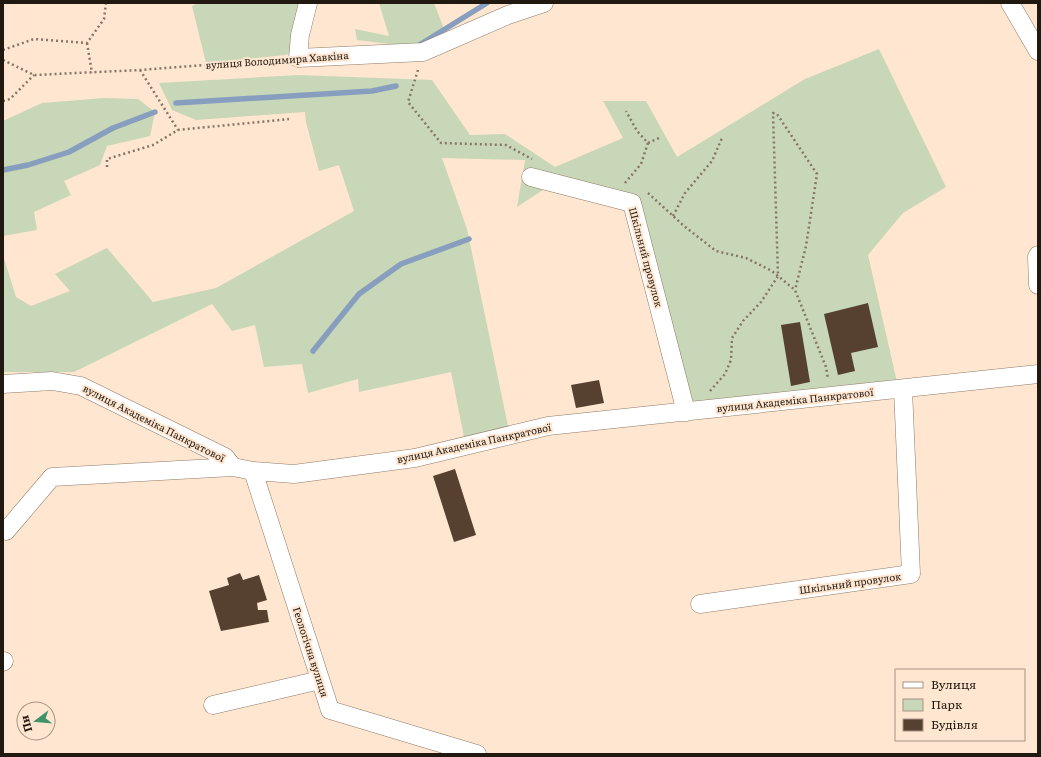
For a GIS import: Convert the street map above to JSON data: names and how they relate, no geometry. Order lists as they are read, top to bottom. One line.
{"streets":{"street":["вулиця Володимира Хавкіна","Шкільний провулок","вулиця Академіка Панкратової","Геологічна вулиця"]},"crossings":[["Шкільний провулок","вулиця Академіка Панкратової"],["вулиця Академіка Панкратової","Геологічна вулиця"]],"legend":["Вулиця","Парк","Будівля"],"north":"left"}
